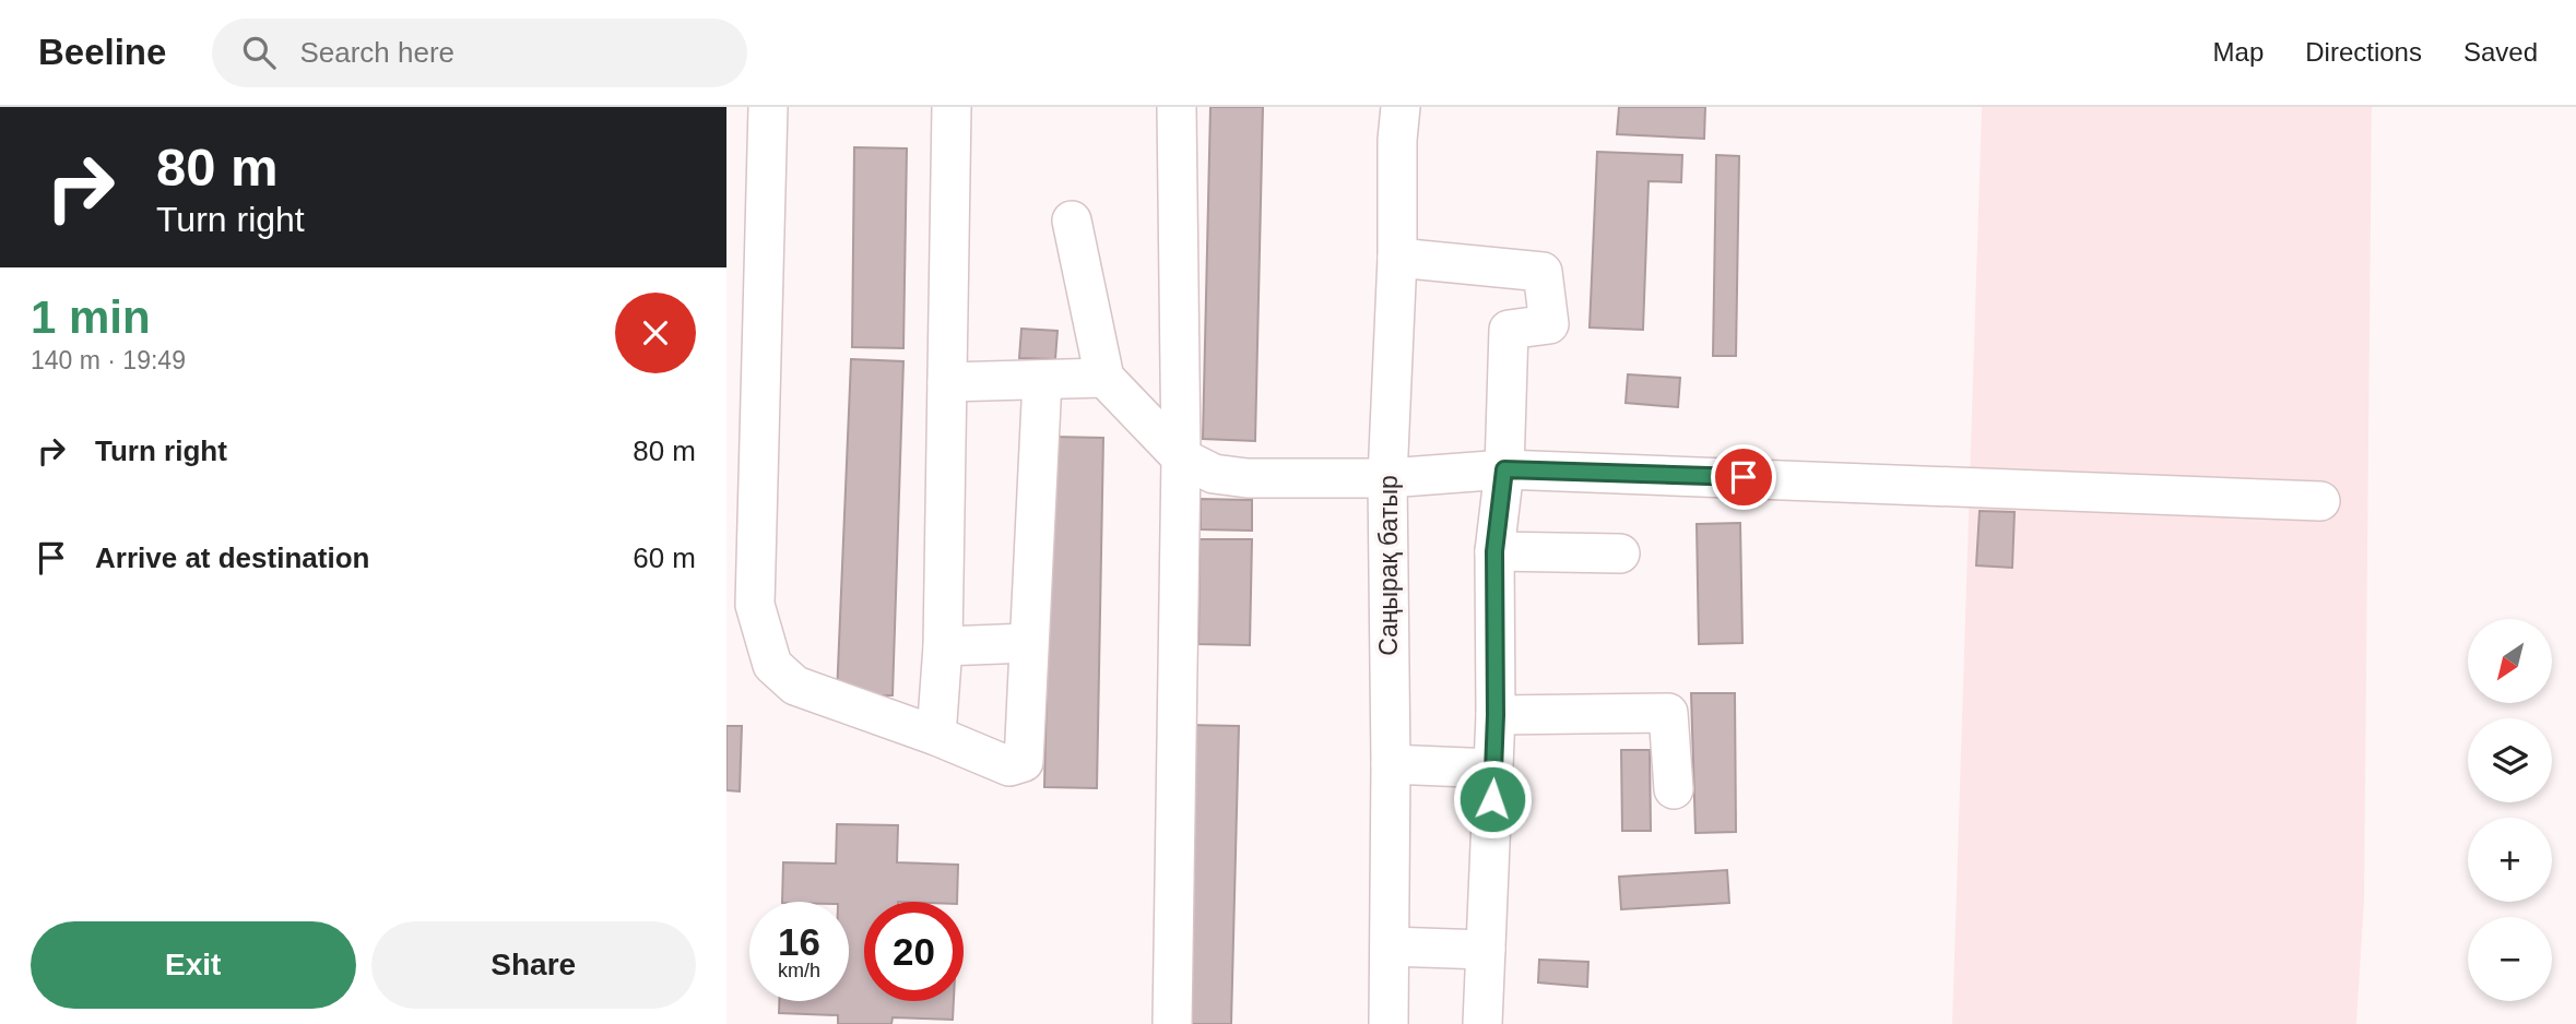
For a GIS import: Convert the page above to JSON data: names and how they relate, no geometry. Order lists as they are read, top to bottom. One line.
{"streets":{"street":["Саңырақ батыр"]},"north":"bottom left","page":{"header":"Beeline","search":"Search here","nav":["Map","Directions","Saved"],"turn":["80 m","Turn right"],"heading":["1 min","140 m · 19:49"],"list":[{"name":"Turn right","value":"80 m"},{"name":"Arrive at destination","value":"60 m"}],"map_buttons":["+","−"],"speed":"16 km/h","limit":"20","buttons":["Exit","Share"]}}
